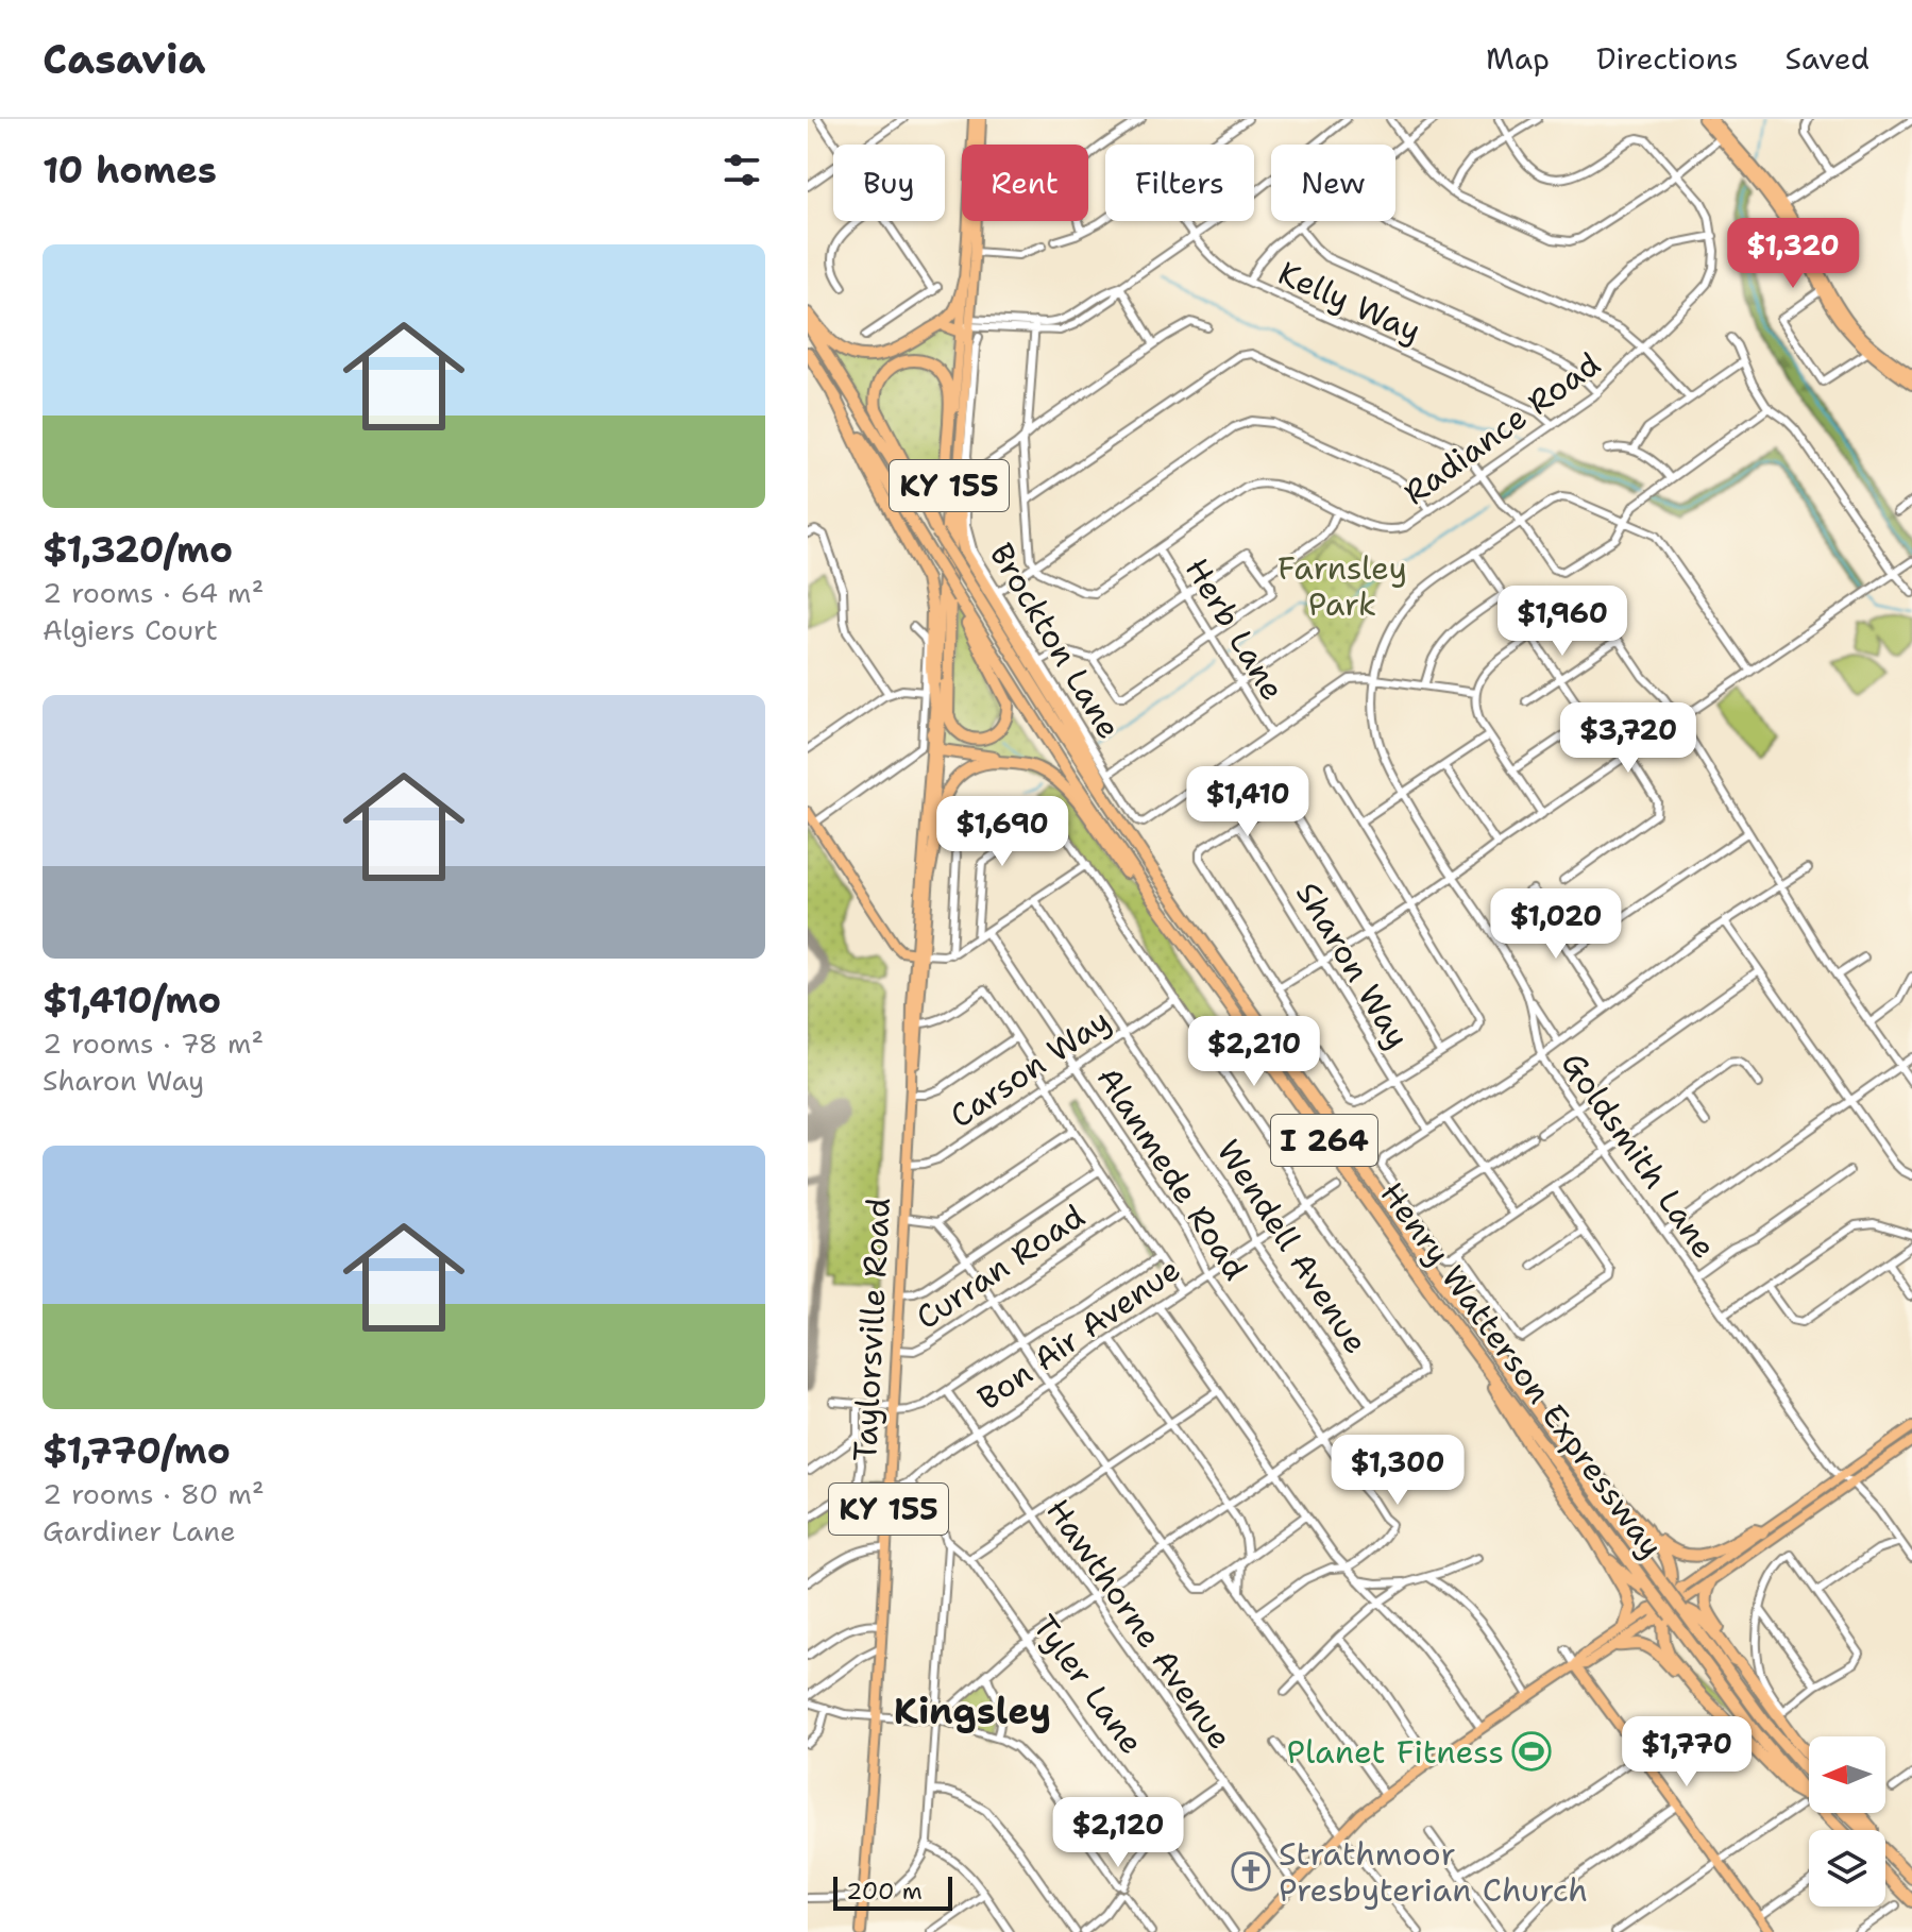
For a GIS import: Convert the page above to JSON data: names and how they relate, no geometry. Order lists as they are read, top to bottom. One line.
{"streets":{"highway":["I 264","Henry Watterson Expressway"],"main road":["KY 155","Taylorsville Road"],"street":["Kelly Way","Radiance Road","Herb Lane","Brockton Lane","Sharon Way","Carson Way","Goldsmith Lane","Alanmede Road","Wendell Avenue","Curran Road","Bon Air Avenue","Hawthorne Avenue","Tyler Lane"]},"crossings":[["Kelly Way","Radiance Road"],["Radiance Road","Herb Lane"],["Herb Lane","Brockton Lane"],["Brockton Lane","Taylorsville Road"],["Carson Way","Alanmede Road"],["Carson Way","Wendell Avenue"],["Carson Way","Taylorsville Road"],["Alanmede Road","Bon Air Avenue"],["Wendell Avenue","Bon Air Avenue"],["Curran Road","Taylorsville Road"],["Taylorsville Road","Bon Air Avenue"],["Taylorsville Road","Henry Watterson Expressway"],["Bon Air Avenue","Hawthorne Avenue"],["Bon Air Avenue","Tyler Lane"]],"districts":["Kingsley"],"parks":["Farnsley Park"],"places":{"sports":["Planet Fitness"],"church":["Strathmoor Presbyterian Church"]},"scale_bar":"200 m","north":"left","page":{"header":"Casavia","nav":["Map","Directions","Saved"],"heading":"10 homes","chip":["Buy","Rent","Filters","New"],"price":["$1,320","$1,960","$3,720","$1,410","$1,690","$1,020","$2,210","$1,300","$1,770","$2,120"],"list":[{"name":"$1,320/mo","note":"2 rooms · 64 m² · Algiers Court"},{"name":"$1,410/mo","note":"2 rooms · 78 m² · Sharon Way"},{"name":"$1,770/mo","note":"2 rooms · 80 m² · Gardiner Lane"}],"scale":"200 m"}}
